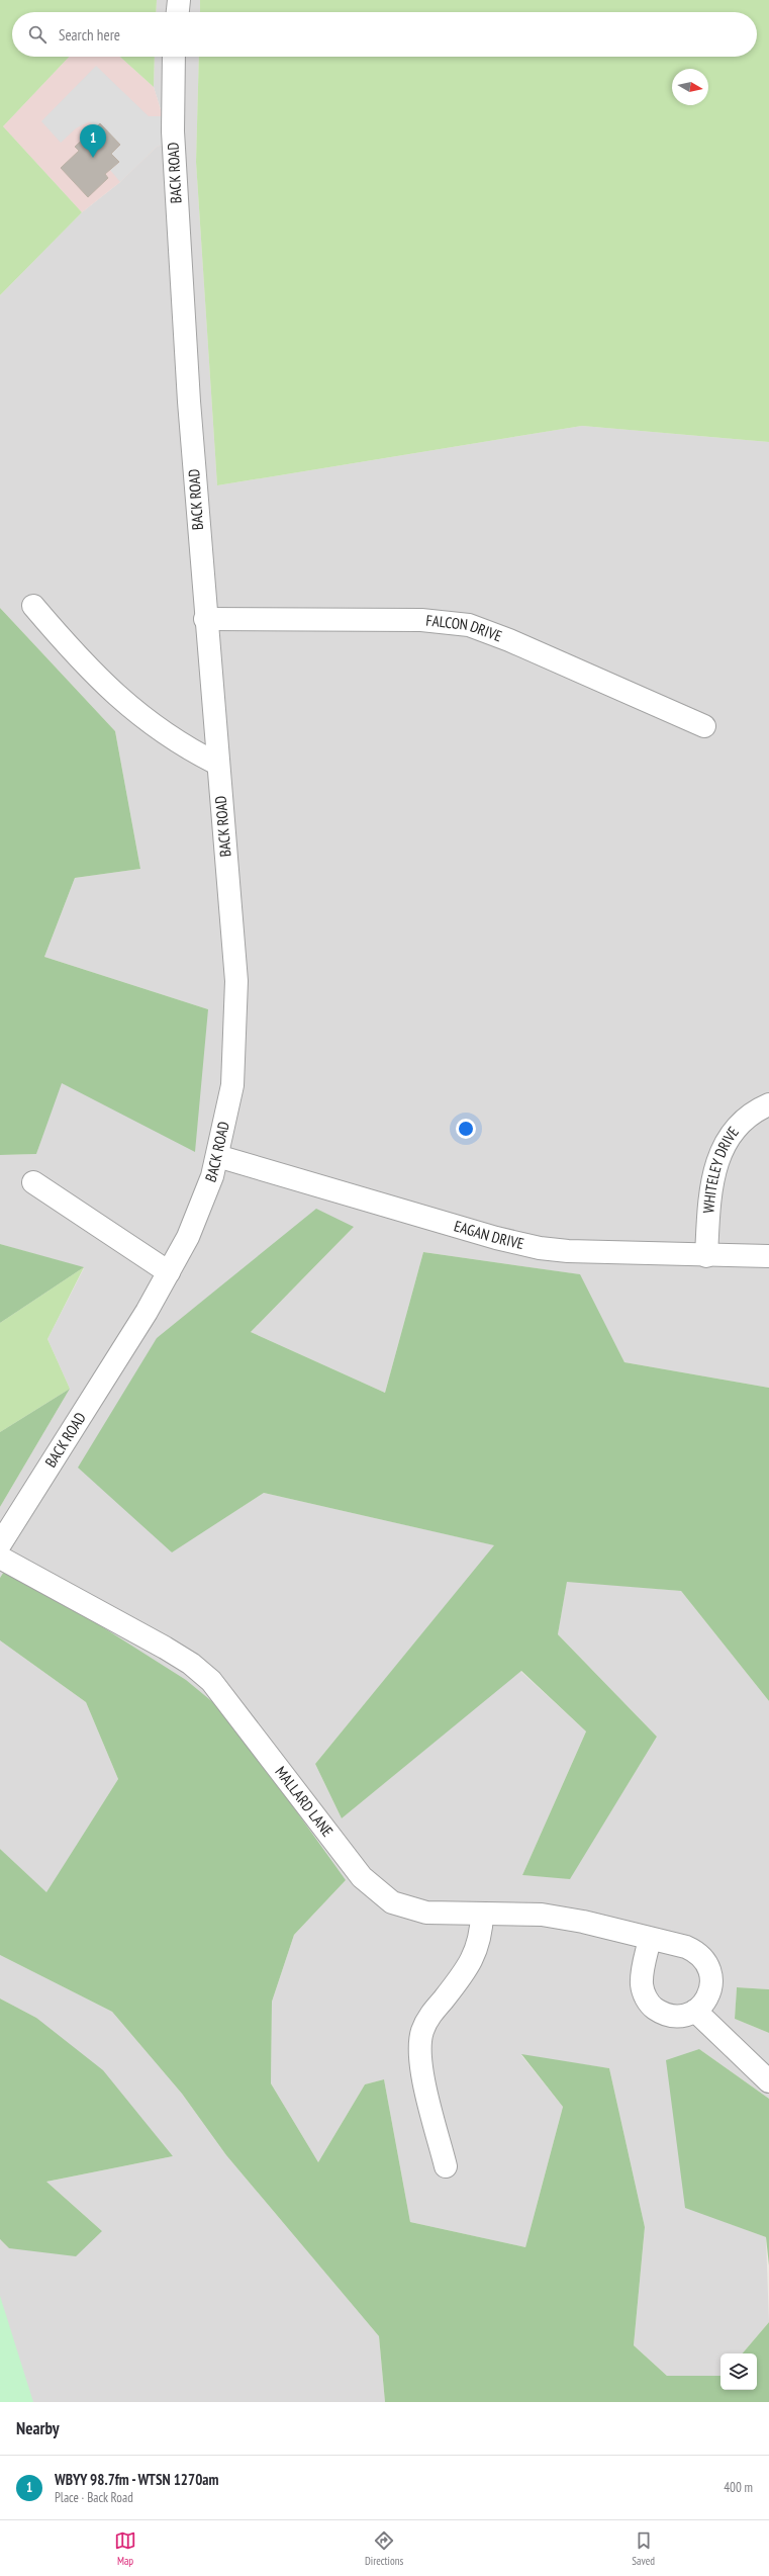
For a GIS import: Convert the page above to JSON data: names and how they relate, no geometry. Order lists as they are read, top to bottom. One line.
{"streets":{"street":["BACK ROAD","FALCON DRIVE","WHITELEY DRIVE","EAGAN DRIVE","MALLARD LANE"]},"crossings":[["BACK ROAD","FALCON DRIVE"],["BACK ROAD","EAGAN DRIVE"],["WHITELEY DRIVE","EAGAN DRIVE"]],"north":"right","page":{"search":"Search here","pins":"1","heading":"Nearby","list":[{"mark":"1","name":"WBYY 98.7fm - WTSN 1270am","note":"Place · Back Road","value":"400 m"}],"nav":["Map","Directions","Saved"]}}
